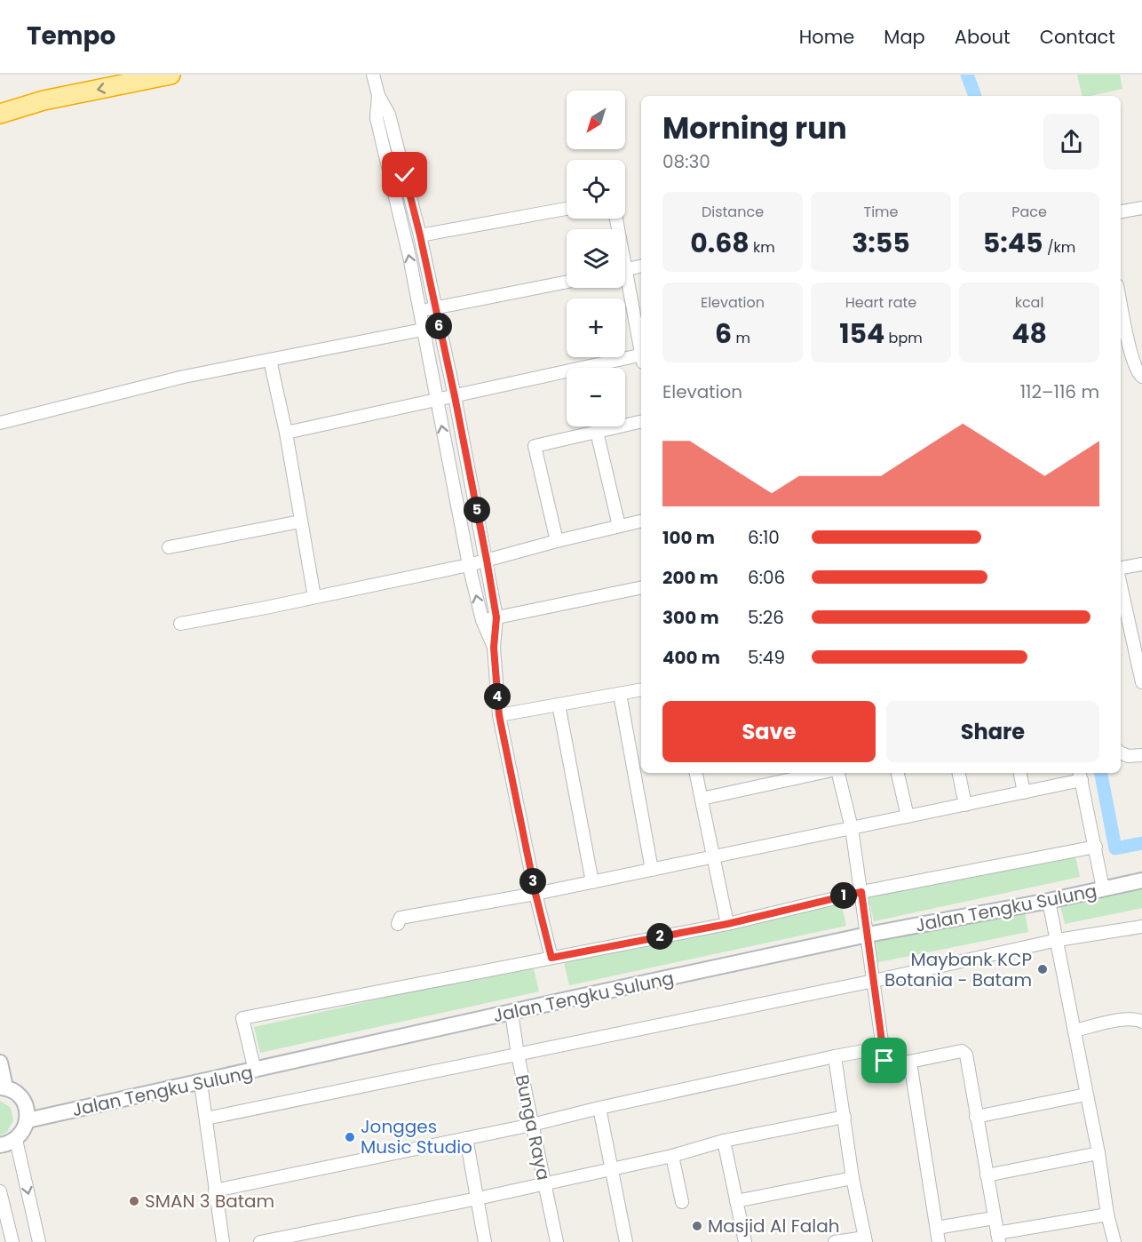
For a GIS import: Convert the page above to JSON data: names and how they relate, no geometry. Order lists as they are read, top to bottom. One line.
{"streets":{"street":["Jalan Tengku Sulung","Bunga Raya"]},"crossings":[["Jalan Tengku Sulung","Bunga Raya"]],"places":["Maybank KCP Botania - Batam","Jongges Music Studio","SMAN 3 Batam","Masjid Al Falah"],"north":"bottom left","page":{"header":"Tempo","nav":["Home","Map","About","Contact"],"map_buttons":["+","−"],"heading":["Morning run","08:30"],"stats":[["Distance","0.68 km"],["Time","3:55"],["Pace","5:45 /km"],["Elevation","6 m"],["Heart rate","154 bpm"],["kcal","48"]],"pins":["6","5","4","3","1","2"],"chart":["Elevation","112–116 m"],"list":[{"name":"100 m","note":"6:10"},{"name":"200 m","note":"6:06"},{"name":"300 m","note":"5:26"},{"name":"400 m","note":"5:49"}],"buttons":["Save","Share"]}}
